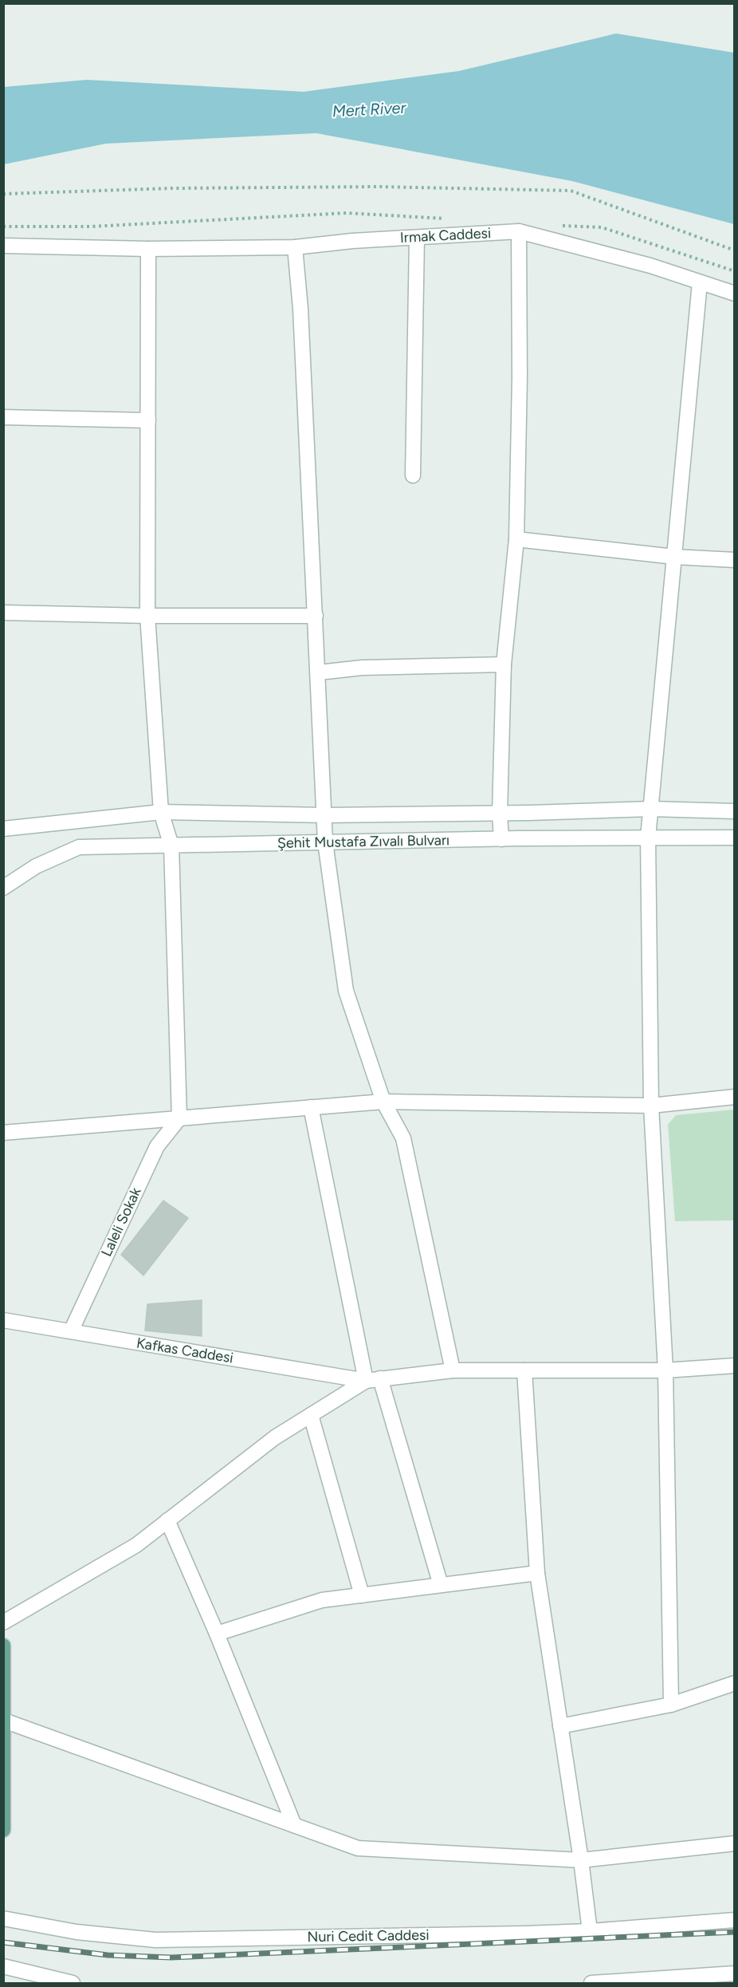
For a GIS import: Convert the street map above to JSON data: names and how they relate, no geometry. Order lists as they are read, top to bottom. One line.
{"streets":{"street":["Irmak Caddesi","Şehit Mustafa Zıvalı Bulvarı","Laleli Sokak","Kafkas Caddesi","Nuri Cedit Caddesi"]},"crossings":[["Laleli Sokak","Kafkas Caddesi"]],"water":["Mert River"]}
